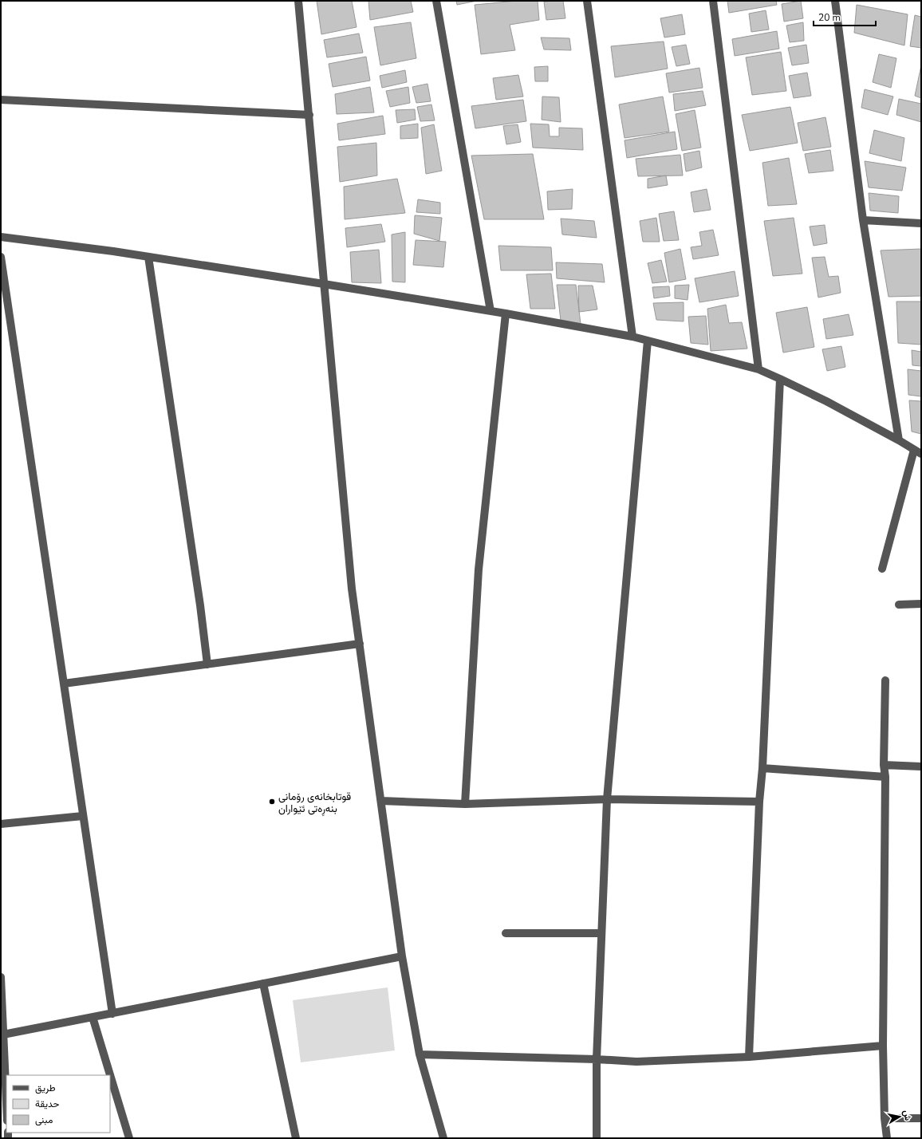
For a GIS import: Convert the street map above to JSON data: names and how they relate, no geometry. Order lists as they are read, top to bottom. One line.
{"places":["قوتابخانەی رۆمانی بنەرِەتی ئێواران"],"legend":["طريق","حديقة","مبنى"],"scale_bar":"20 m","north":"right"}
